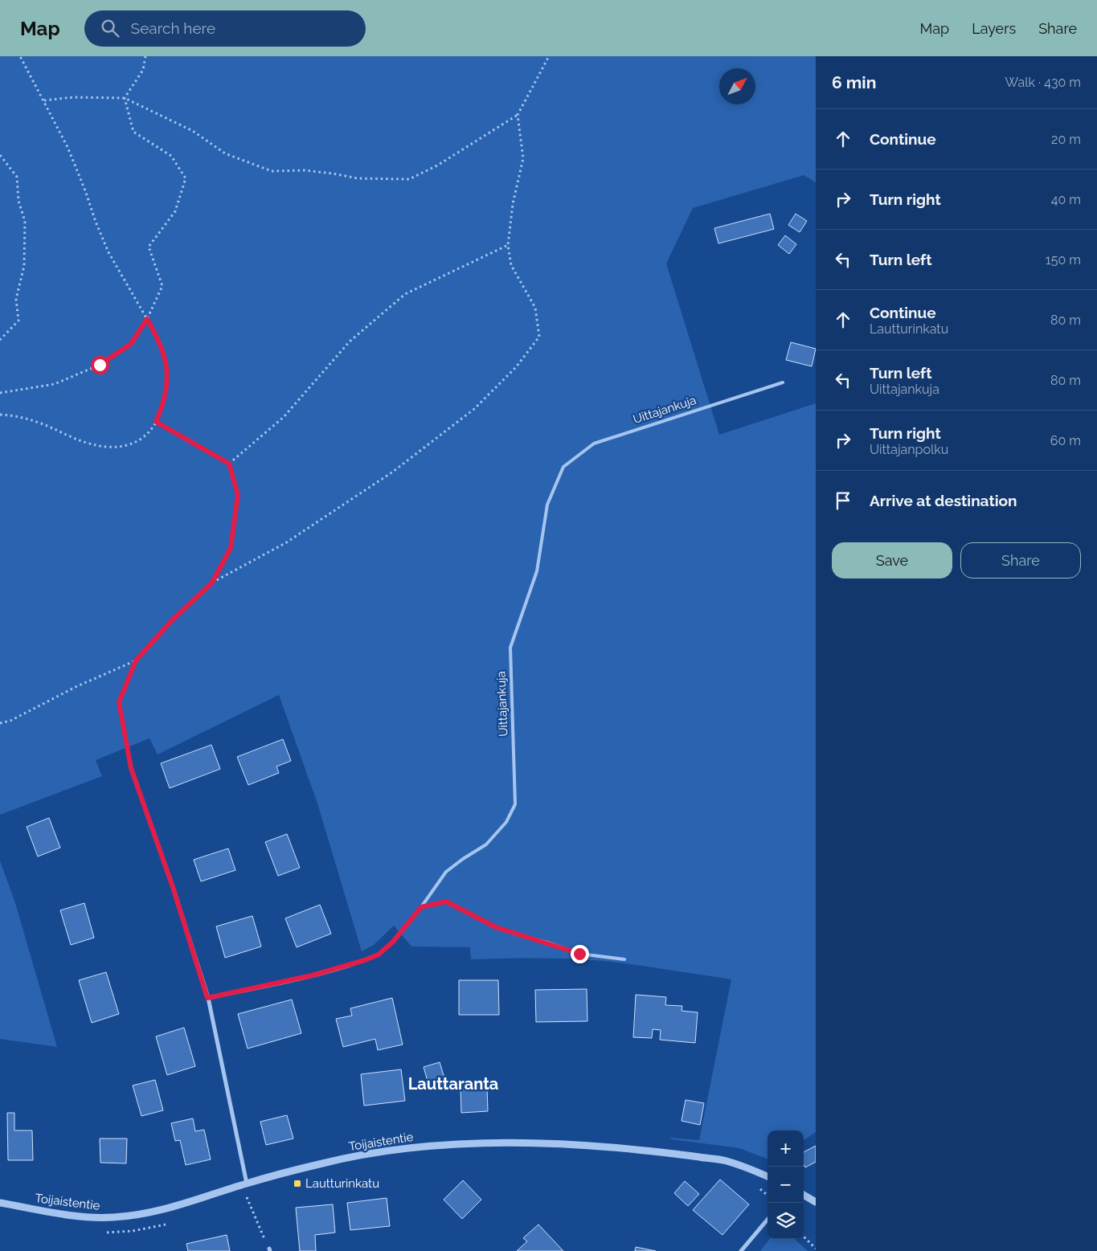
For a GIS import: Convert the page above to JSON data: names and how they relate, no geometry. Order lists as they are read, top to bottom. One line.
{"streets":{"street":["Uittajankuja","Toijaistentie"]},"districts":["Lauttaranta"],"places":{"transit":["Lautturinkatu"]},"north":"top right","page":{"header":"Map","search":"Search here","nav":["Map","Layers","Share"],"heading":["6 min","Walk · 430 m"],"list":[["Continue","20 m"],["Turn right","40 m"],["Turn left","150 m"],["Continue","Lautturinkatu","80 m"],["Turn left","Uittajankuja","80 m"],["Turn right","Uittajanpolku","60 m"],"Arrive at destination"],"buttons":["Save","Share"],"map_buttons":["+","−"]}}
